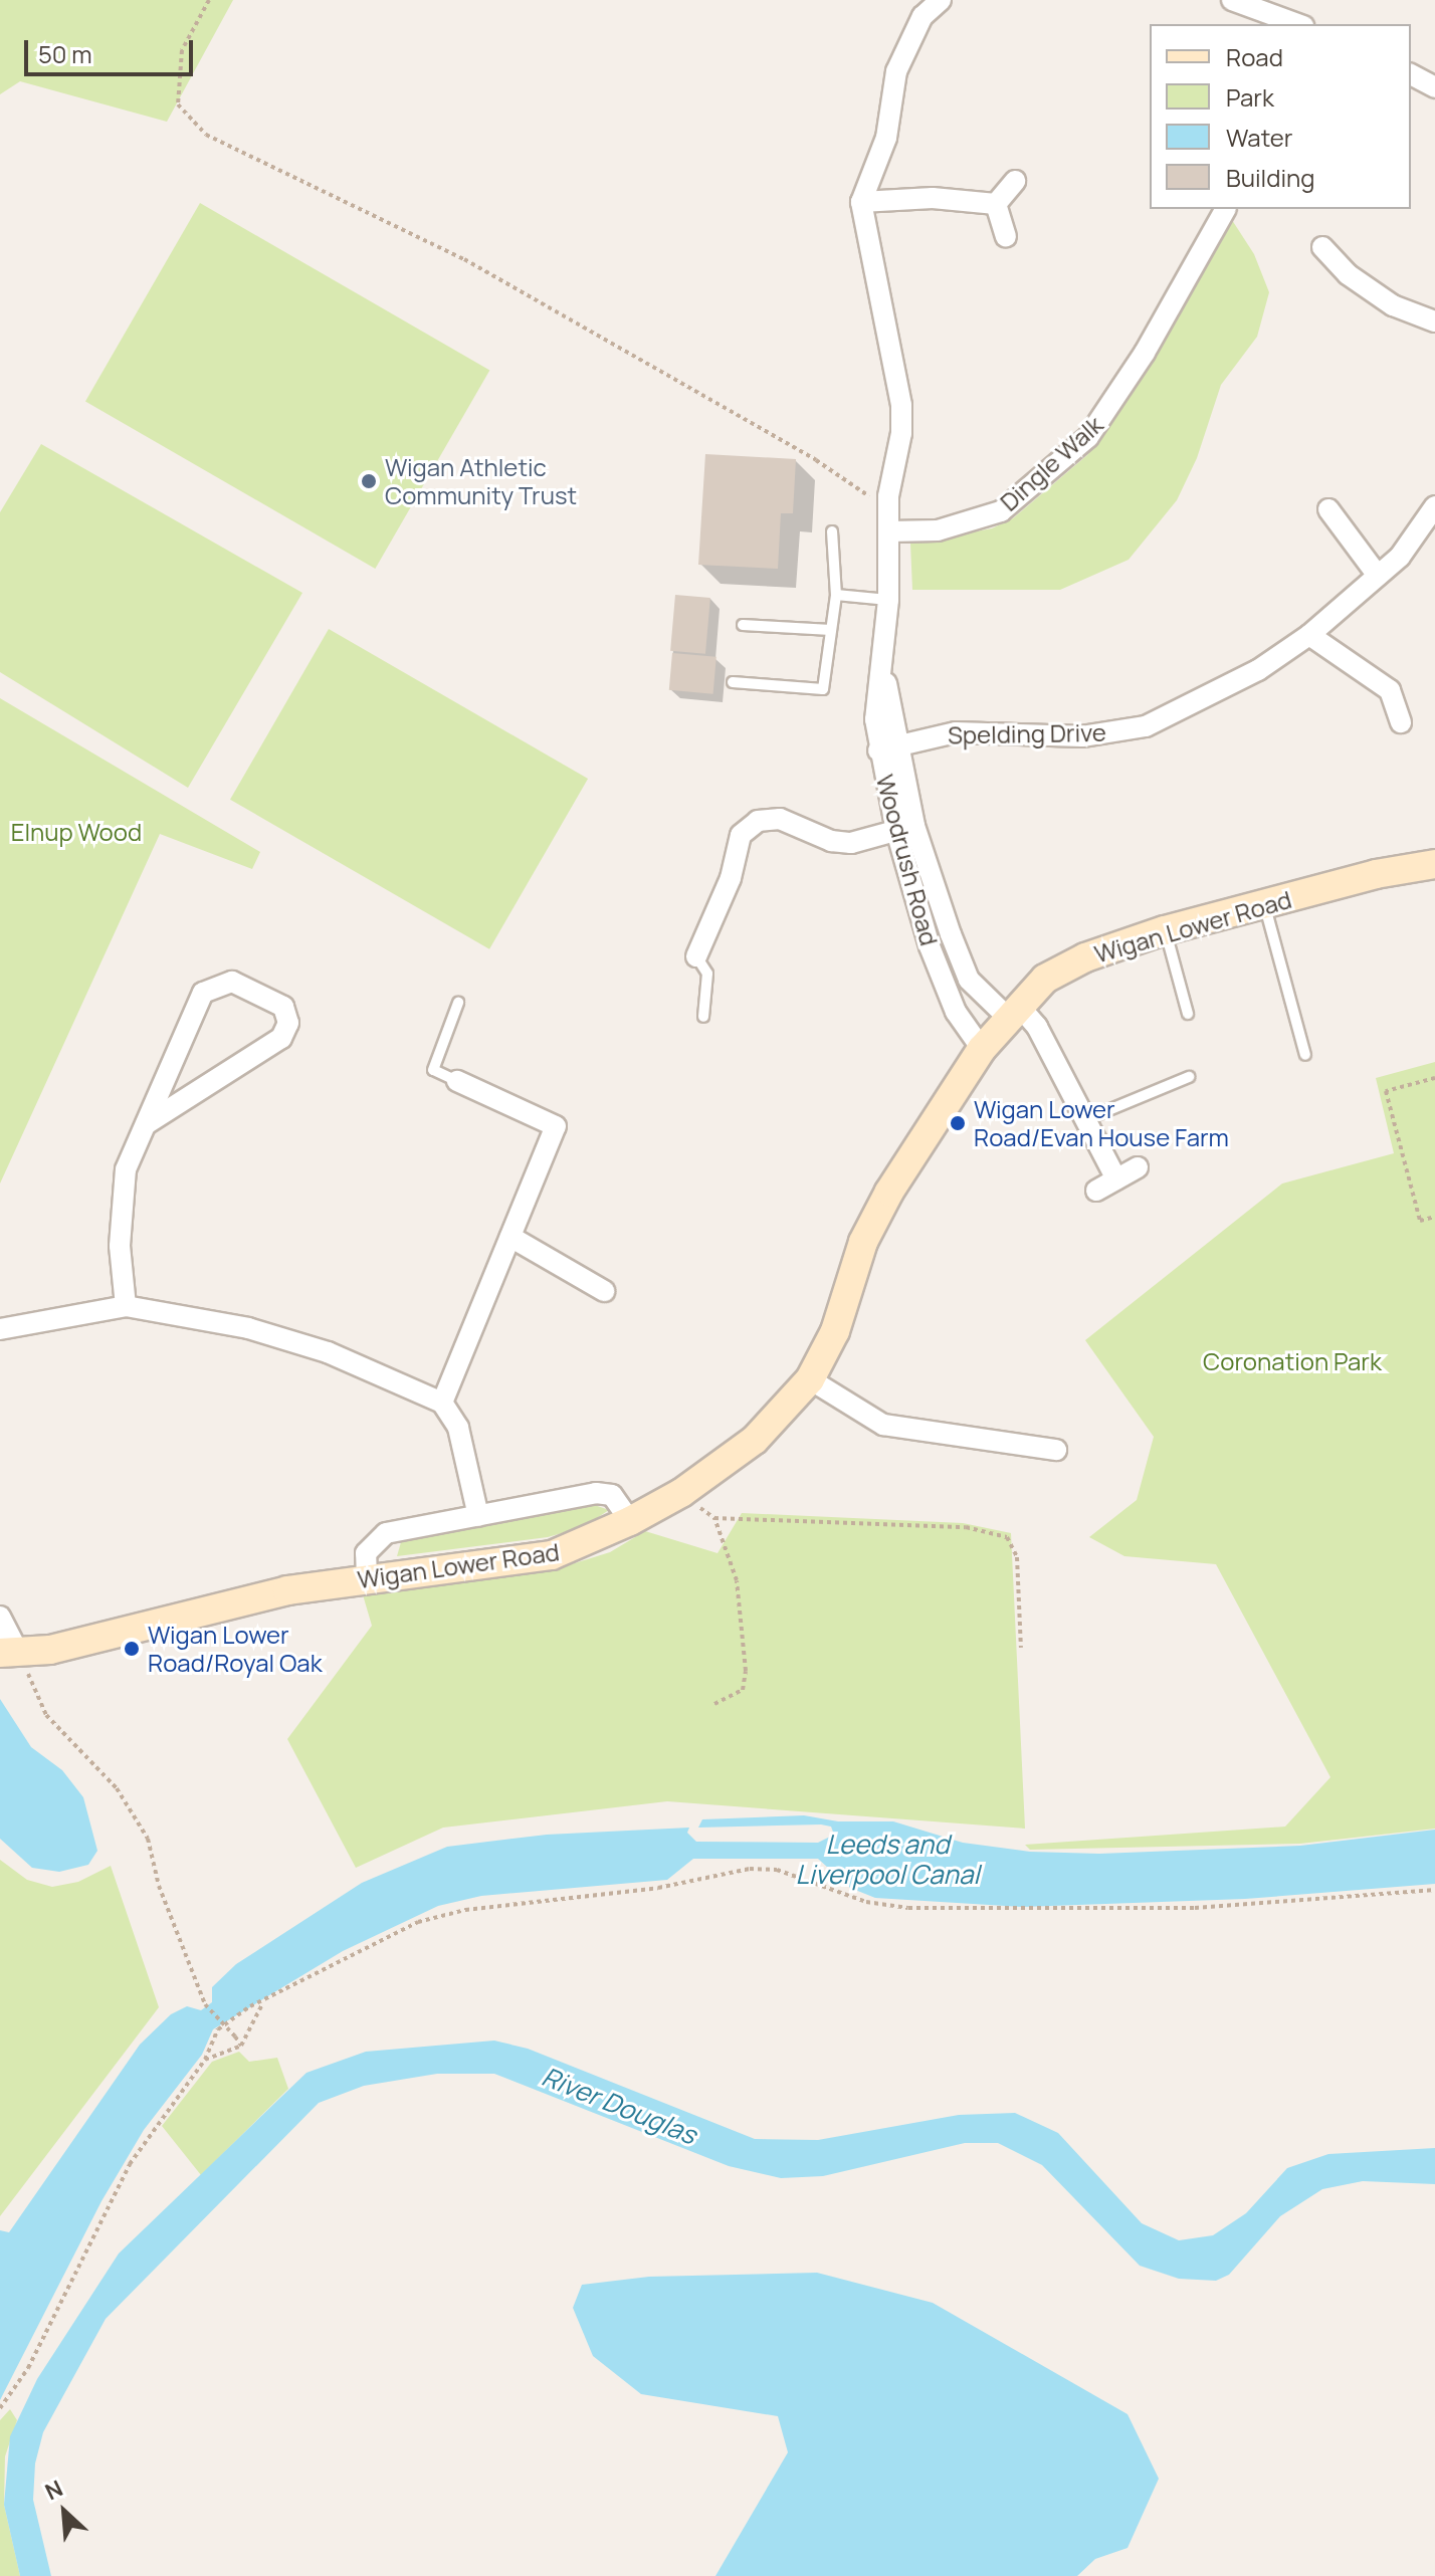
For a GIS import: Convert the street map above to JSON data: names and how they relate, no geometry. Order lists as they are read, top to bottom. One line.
{"streets":{"main road":["Wigan Lower Road"],"street":["Dingle Walk","Spelding Drive","Woodrush Road"]},"crossings":[["Dingle Walk","Woodrush Road"],["Spelding Drive","Woodrush Road"],["Woodrush Road","Wigan Lower Road"]],"water":["Leeds and Liverpool Canal","River Douglas"],"parks":["Elnup Wood","Coronation Park"],"places":["Wigan Athletic Community Trust","Wigan Lower Road/Evan House Farm","Wigan Lower Road/Royal Oak"],"legend":["Road","Park","Water","Building"],"scale_bar":"50 m","north":"top left"}
